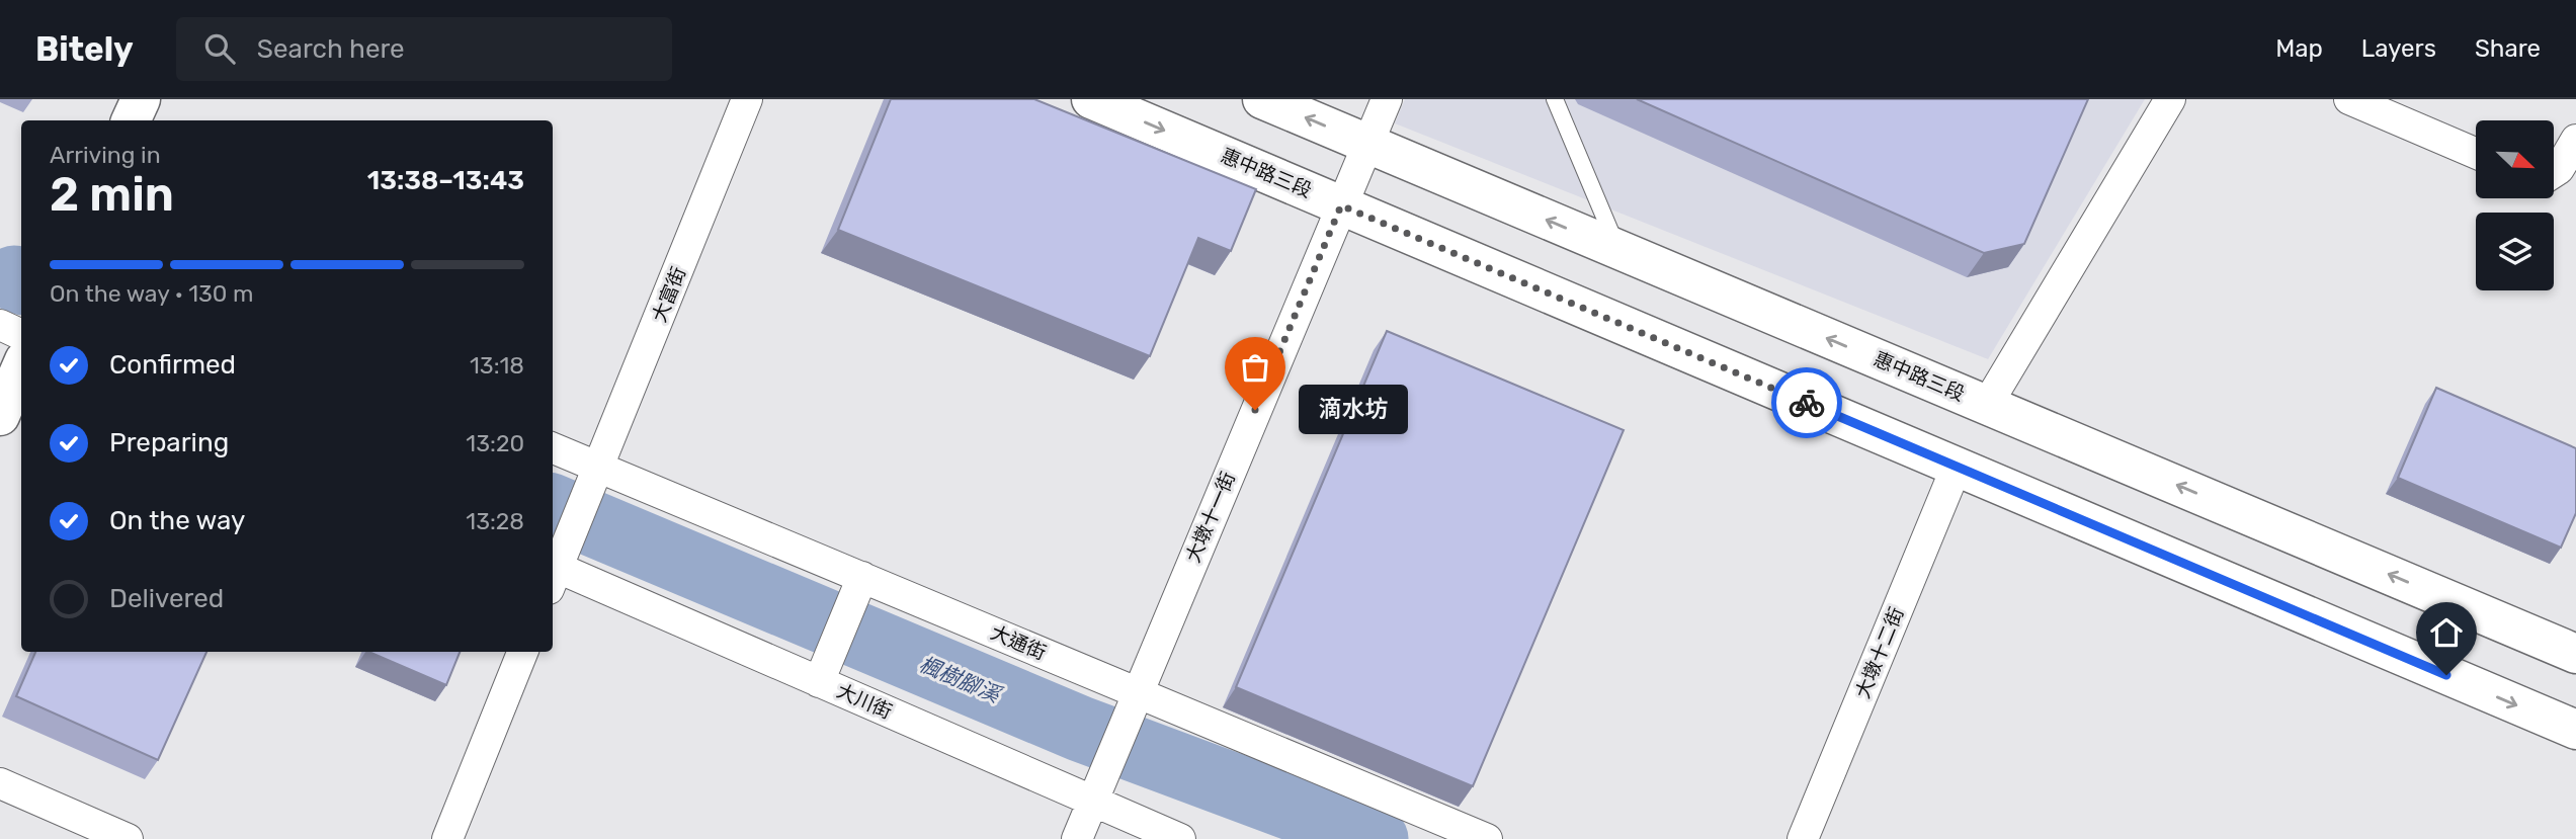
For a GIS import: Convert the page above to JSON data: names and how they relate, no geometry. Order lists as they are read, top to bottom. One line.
{"streets":{"street":["惠中路三段","大富街","大墩十一街","大通街","大墩十二街","大川街"]},"crossings":[["惠中路三段","大墩十一街"],["惠中路三段","大墩十二街"],["大富街","大通街"],["大富街","大川街"],["大墩十一街","大通街"],["大墩十一街","大川街"]],"water":["楓樹腳溪"],"places":["滴水坊"],"north":"bottom right","page":{"header":"Bitely","search":"Search here","nav":["Map","Layers","Share"],"heading":["2 min","Arriving in","13:38–13:43"],"bar":"On the way · 130 m","list":[["Confirmed","13:18"],["Preparing","13:20"],["On the way","13:28"],"Delivered"],"bubble":"滴水坊"}}
